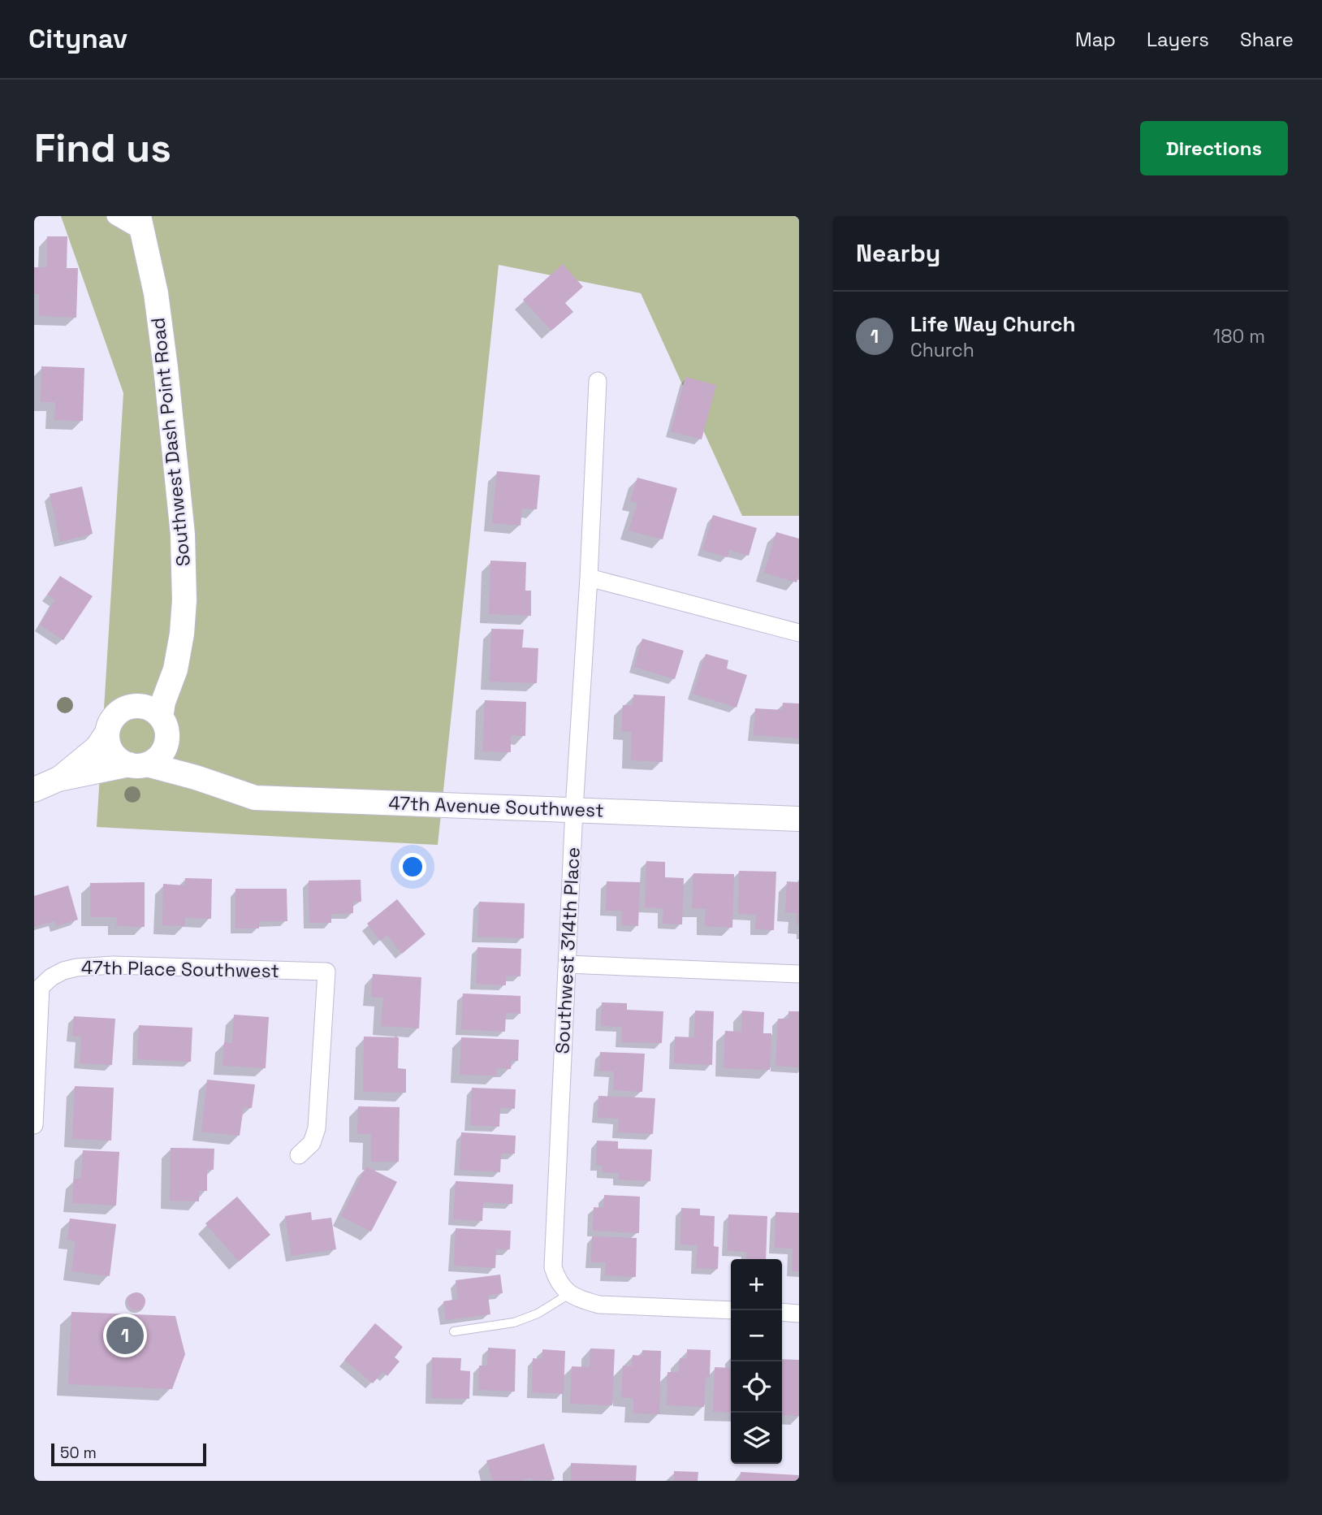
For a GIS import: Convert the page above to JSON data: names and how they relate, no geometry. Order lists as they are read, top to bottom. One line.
{"streets":{"main road":["Southwest Dash Point Road","47th Avenue Southwest"],"street":["Southwest 314th Place","47th Place Southwest"]},"crossings":[["Southwest Dash Point Road","47th Avenue Southwest"],["47th Avenue Southwest","Southwest 314th Place"]],"scale_bar":"50 m","page":{"header":"Citynav","nav":["Map","Layers","Share"],"buttons":"Directions","title":"Find us","heading":"Nearby","list":[{"mark":"1","name":"Life Way Church","note":"Church","value":"180 m"}],"map_buttons":["+","−"],"pins":"1","scale":"50 m"}}
